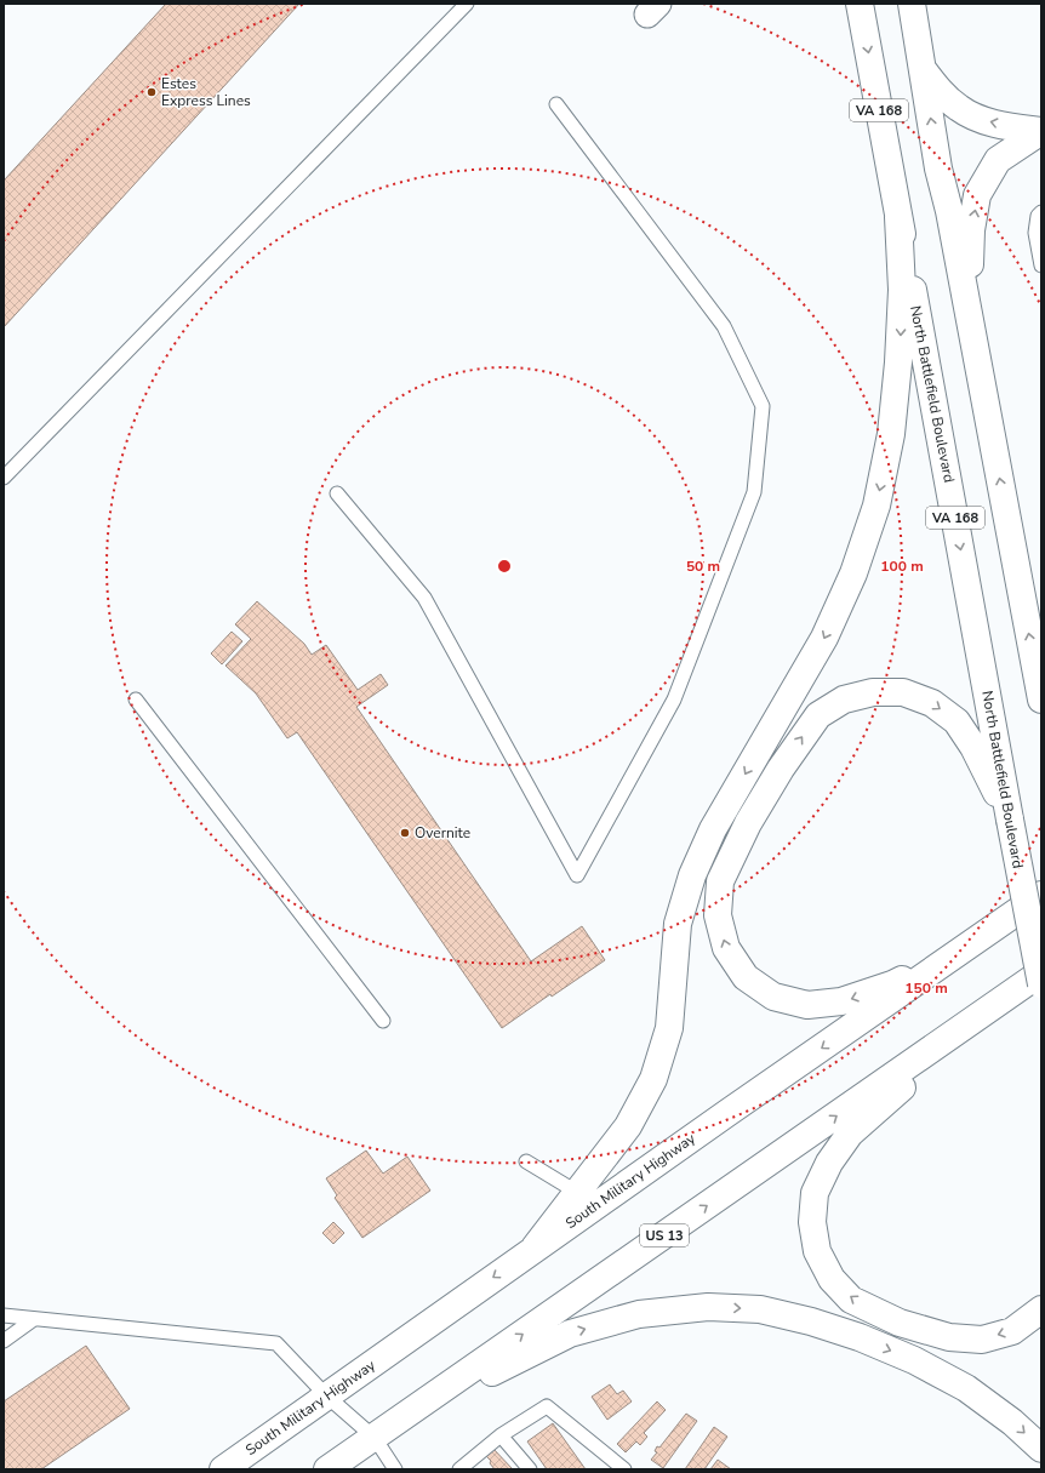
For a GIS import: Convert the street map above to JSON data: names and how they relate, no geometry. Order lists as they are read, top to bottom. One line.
{"streets":{"main road":["VA 168","North Battlefield Boulevard","South Military Highway","US 13"]},"places":["Estes Express Lines","Overnite"],"rings":["50 m","100 m","150 m"]}
